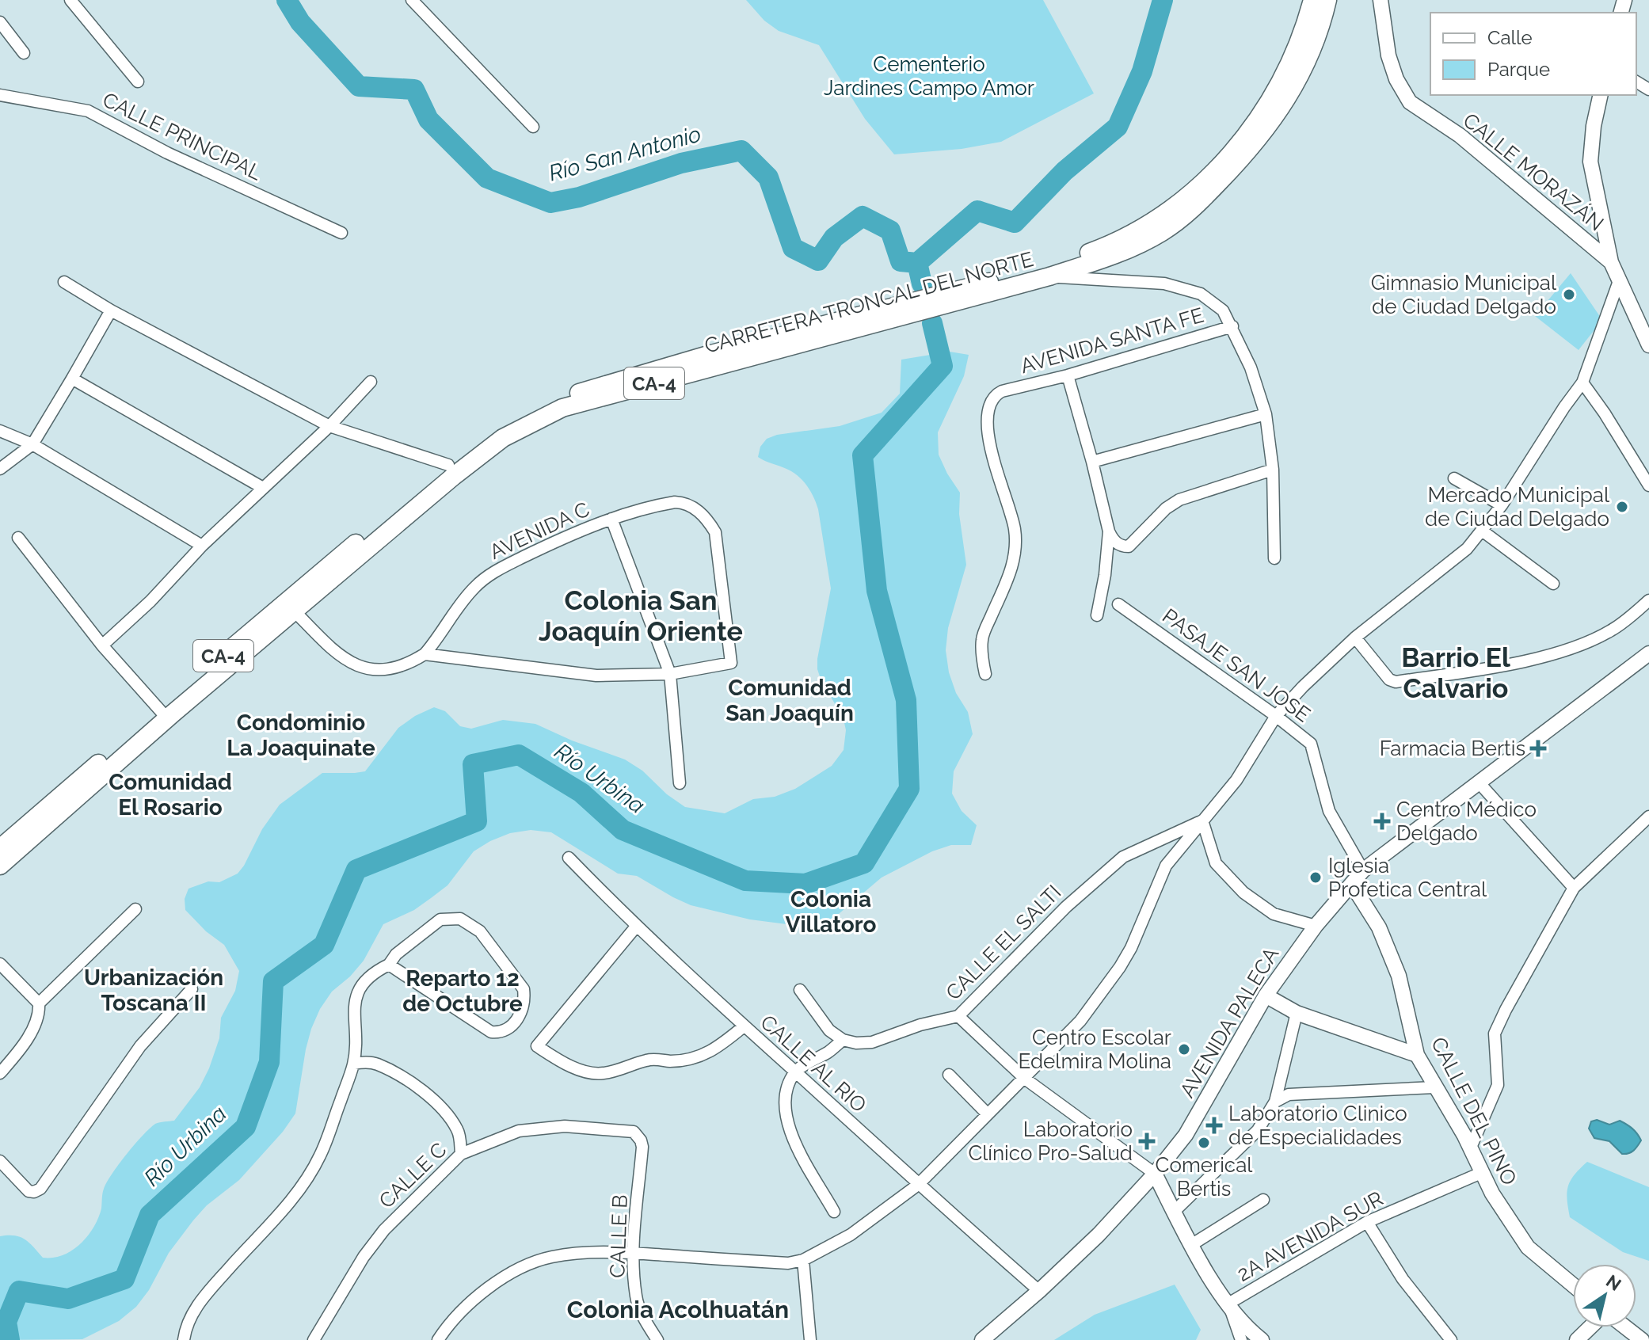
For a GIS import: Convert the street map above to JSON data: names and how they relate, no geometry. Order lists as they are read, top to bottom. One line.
{"streets":{"main road":["CALLE MORAZÁN","CARRETERA TRONCAL DEL NORTE","CA-4","AVENIDA PALECA","CALLE DEL PINO"],"street":["CALLE PRINCIPAL","AVENIDA SANTA FE","AVENIDA C","PASAJE SAN JOSE","CALLE EL SALTI","CALLE AL RIO","CALLE C","CALLE B","2A AVENIDA SUR"]},"crossings":[["PASAJE SAN JOSE","AVENIDA PALECA"],["AVENIDA PALECA","CALLE AL RIO"],["AVENIDA PALECA","CALLE DEL PINO"],["CALLE DEL PINO","2A AVENIDA SUR"],["CALLE C","CALLE B"]],"districts":["Colonia San Joaquín Oriente","Barrio El Calvario","Comunidad San Joaquín","Condominio La Joaquinate","Comunidad El Rosario","Colonia Villatoro","Urbanización Toscana II","Reparto 12 de Octubre","Colonia Acolhuatán"],"water":["Río San Antonio","Río Urbina"],"parks":["Cementerio Jardines Campo Amor"],"places":{"other":["Gimnasio Municipal de Ciudad Delgado","Mercado Municipal de Ciudad Delgado","Iglesia Profetica Central","Centro Escolar Edelmira Molina","Comerical Bertis"],"health":["Farmacia Bertis","Centro Médico Delgado","Laboratorio Clinico de Especialidades","Laboratorio Clínico Pro-Salud"]},"legend":["Calle","Parque"],"north":"top right"}
